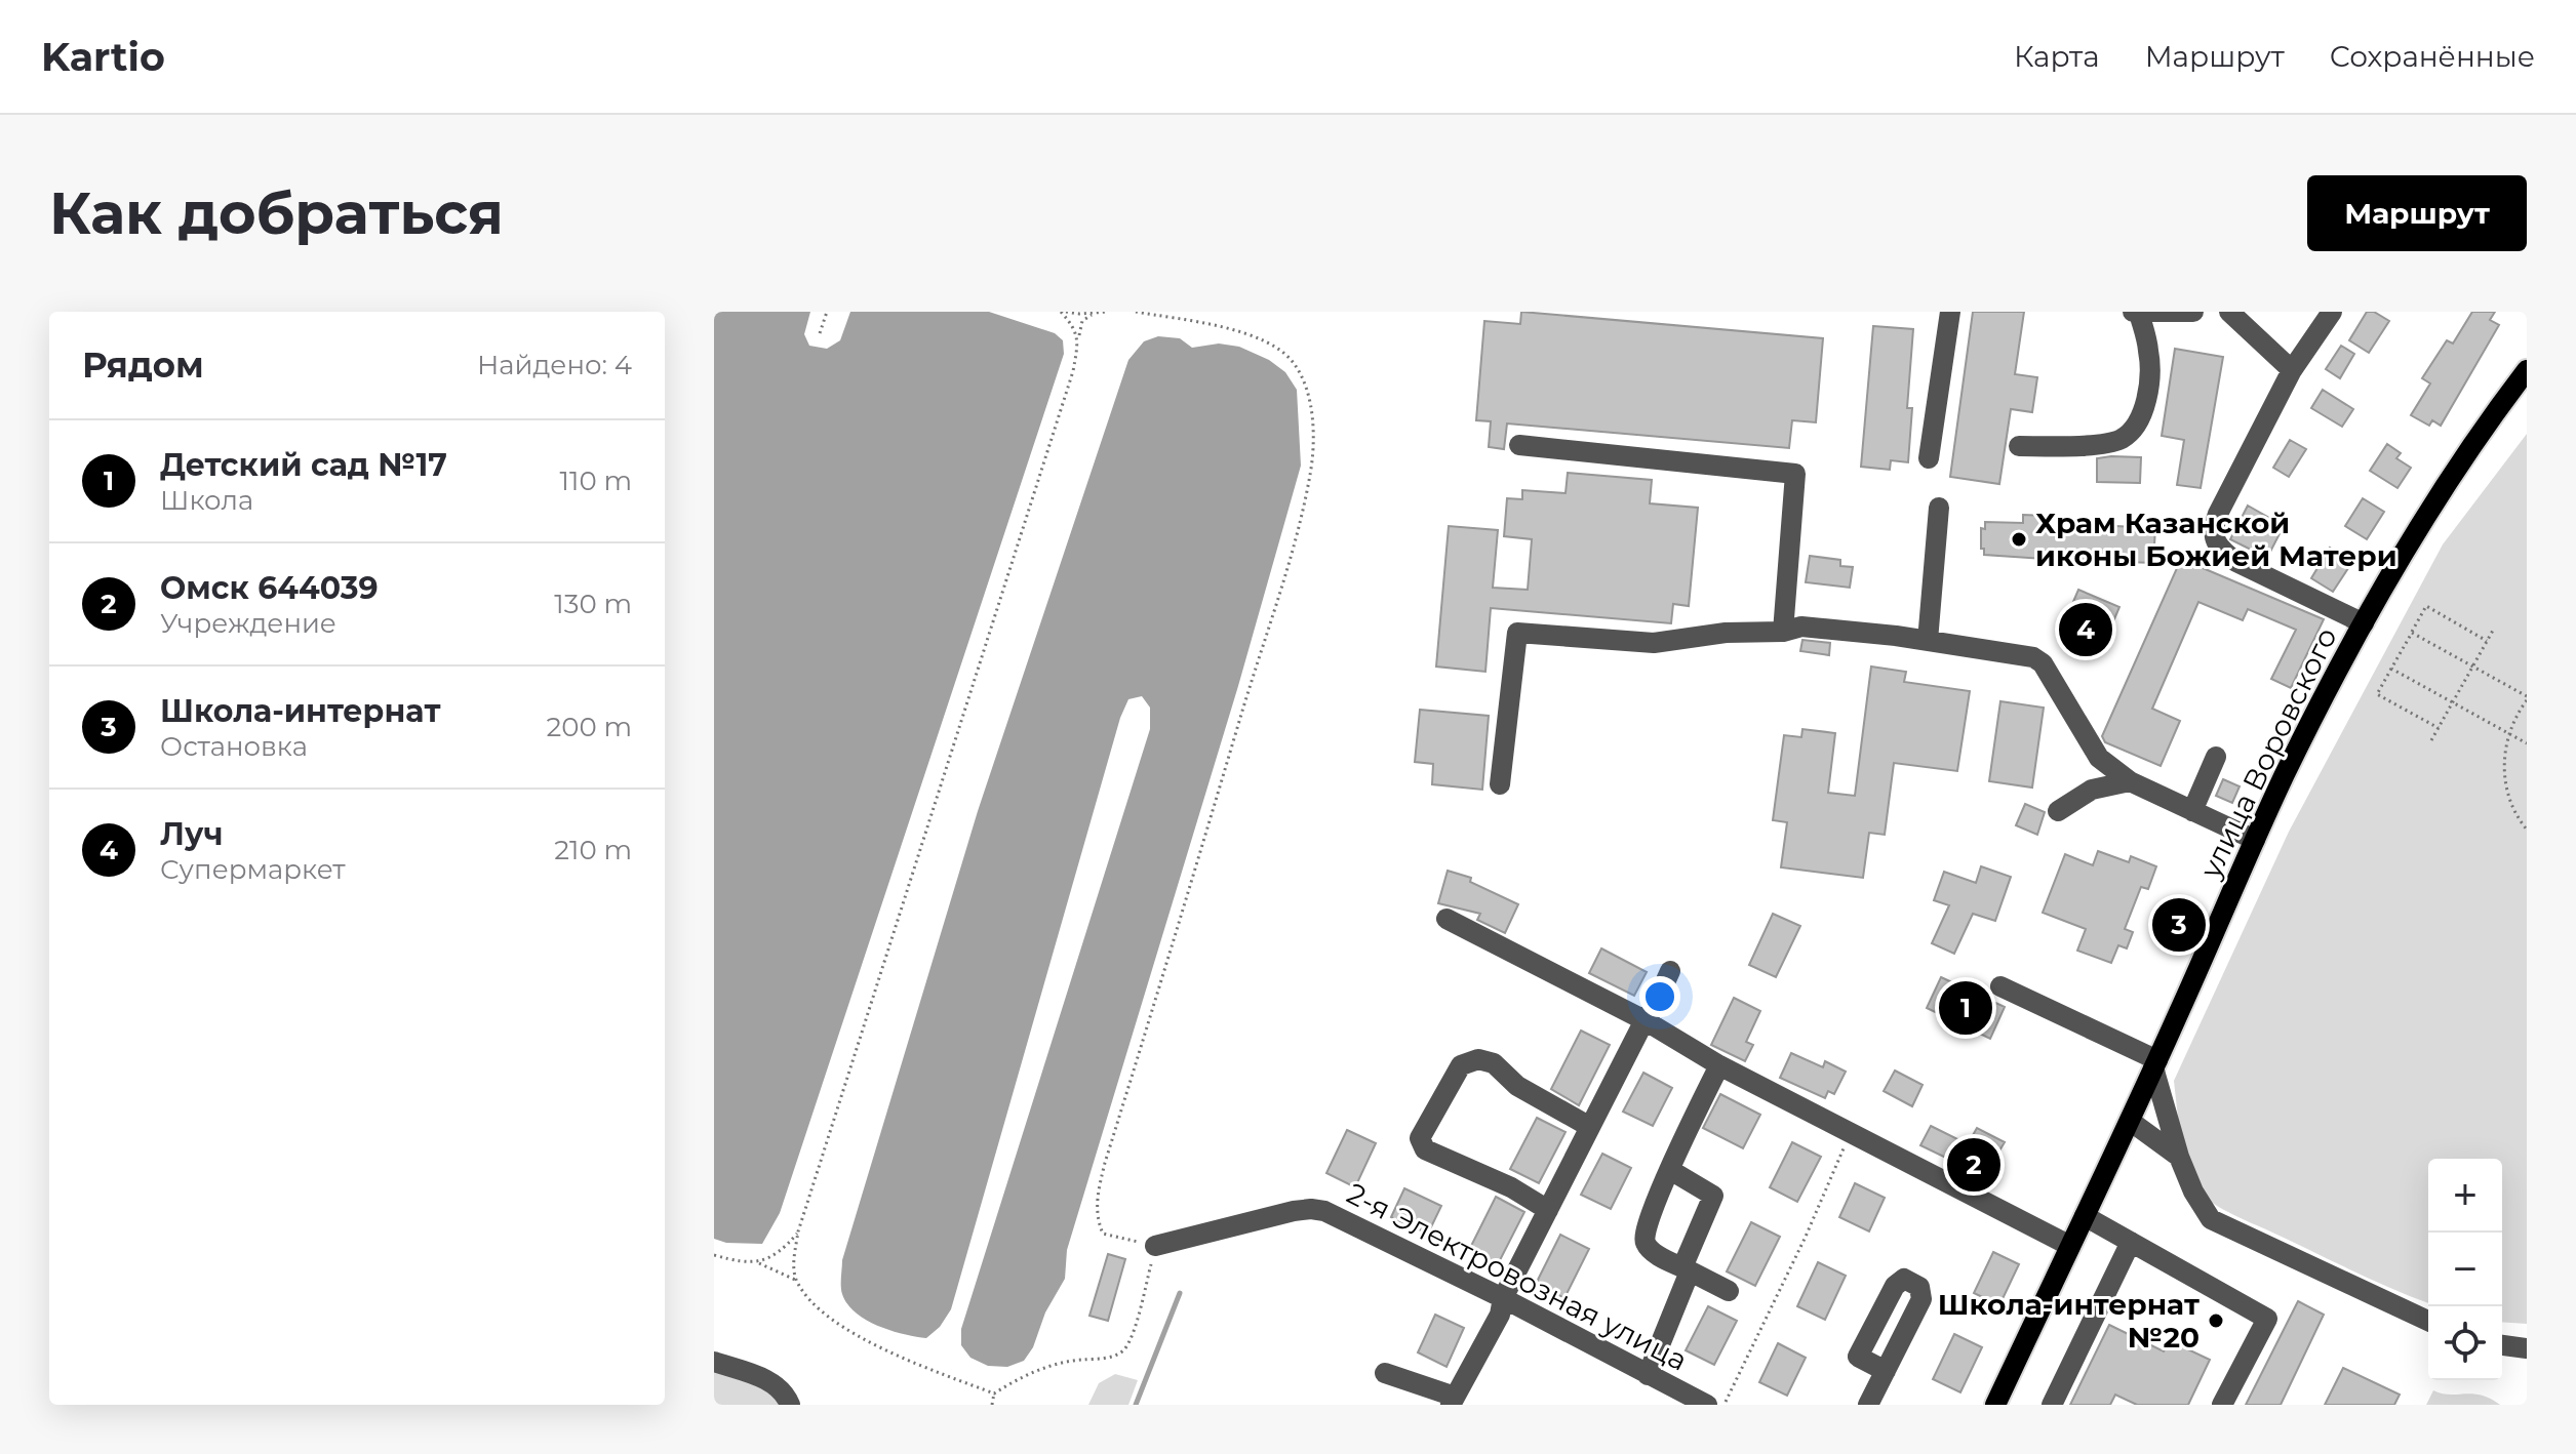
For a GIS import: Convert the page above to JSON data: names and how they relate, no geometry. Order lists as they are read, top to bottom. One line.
{"streets":{"main road":["улица Воровского"],"street":["2-я Электровозная улица"]},"places":["Храм Казанской иконы Божией Матери","Школа-интернат №20"],"page":{"header":"Kartio","nav":["Карта","Маршрут","Сохранённые"],"buttons":"Маршрут","title":"Как добраться","heading":["Рядом","Найдено: 4"],"list":[{"mark":"1","name":"Детский сад №17","note":"Школа","value":"110 m"},{"mark":"2","name":"Омск 644039","note":"Учреждение","value":"130 m"},{"mark":"3","name":"Школа-интернат","note":"Остановка","value":"200 m"},{"mark":"4","name":"Луч","note":"Супермаркет","value":"210 m"}],"pins":["4","3","1","2"],"map_buttons":["+","−"]}}
